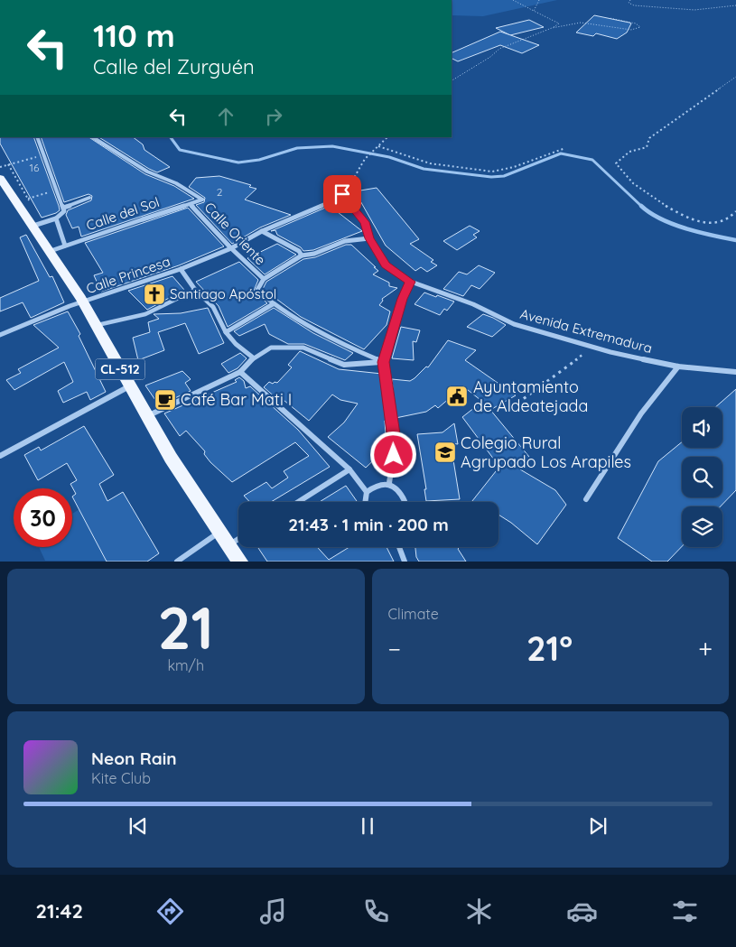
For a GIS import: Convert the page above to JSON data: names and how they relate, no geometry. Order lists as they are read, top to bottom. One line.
{"streets":{"main road":["CL-512"],"street":["Calle del Sol","Calle Oriente","Calle Princesa","Avenida Extremadura"]},"crossings":[["Calle del Sol","Calle Oriente"],["Calle del Sol","CL-512"],["Calle Oriente","Calle Princesa"],["Calle Princesa","Avenida Extremadura"],["Calle Princesa","CL-512"]],"places":{"church":["Santiago Apóstol"],"public building":["Ayuntamiento de Aldeatejada"],"cafe":["Café Bar Mati I"],"school or university":["Colegio Rural Agrupado Los Arapiles"]},"house_numbers":["16","2"],"page":{"turn":["110 m","Calle del Zurguén"],"limit":"30","trip":"21:43 · 1 min · 200 m","tile":[["21","km/h"],"Climate"],"heat":["−","21°","+"],"song":["Neon Rain","Kite Club"],"tabs":"21:42"}}
